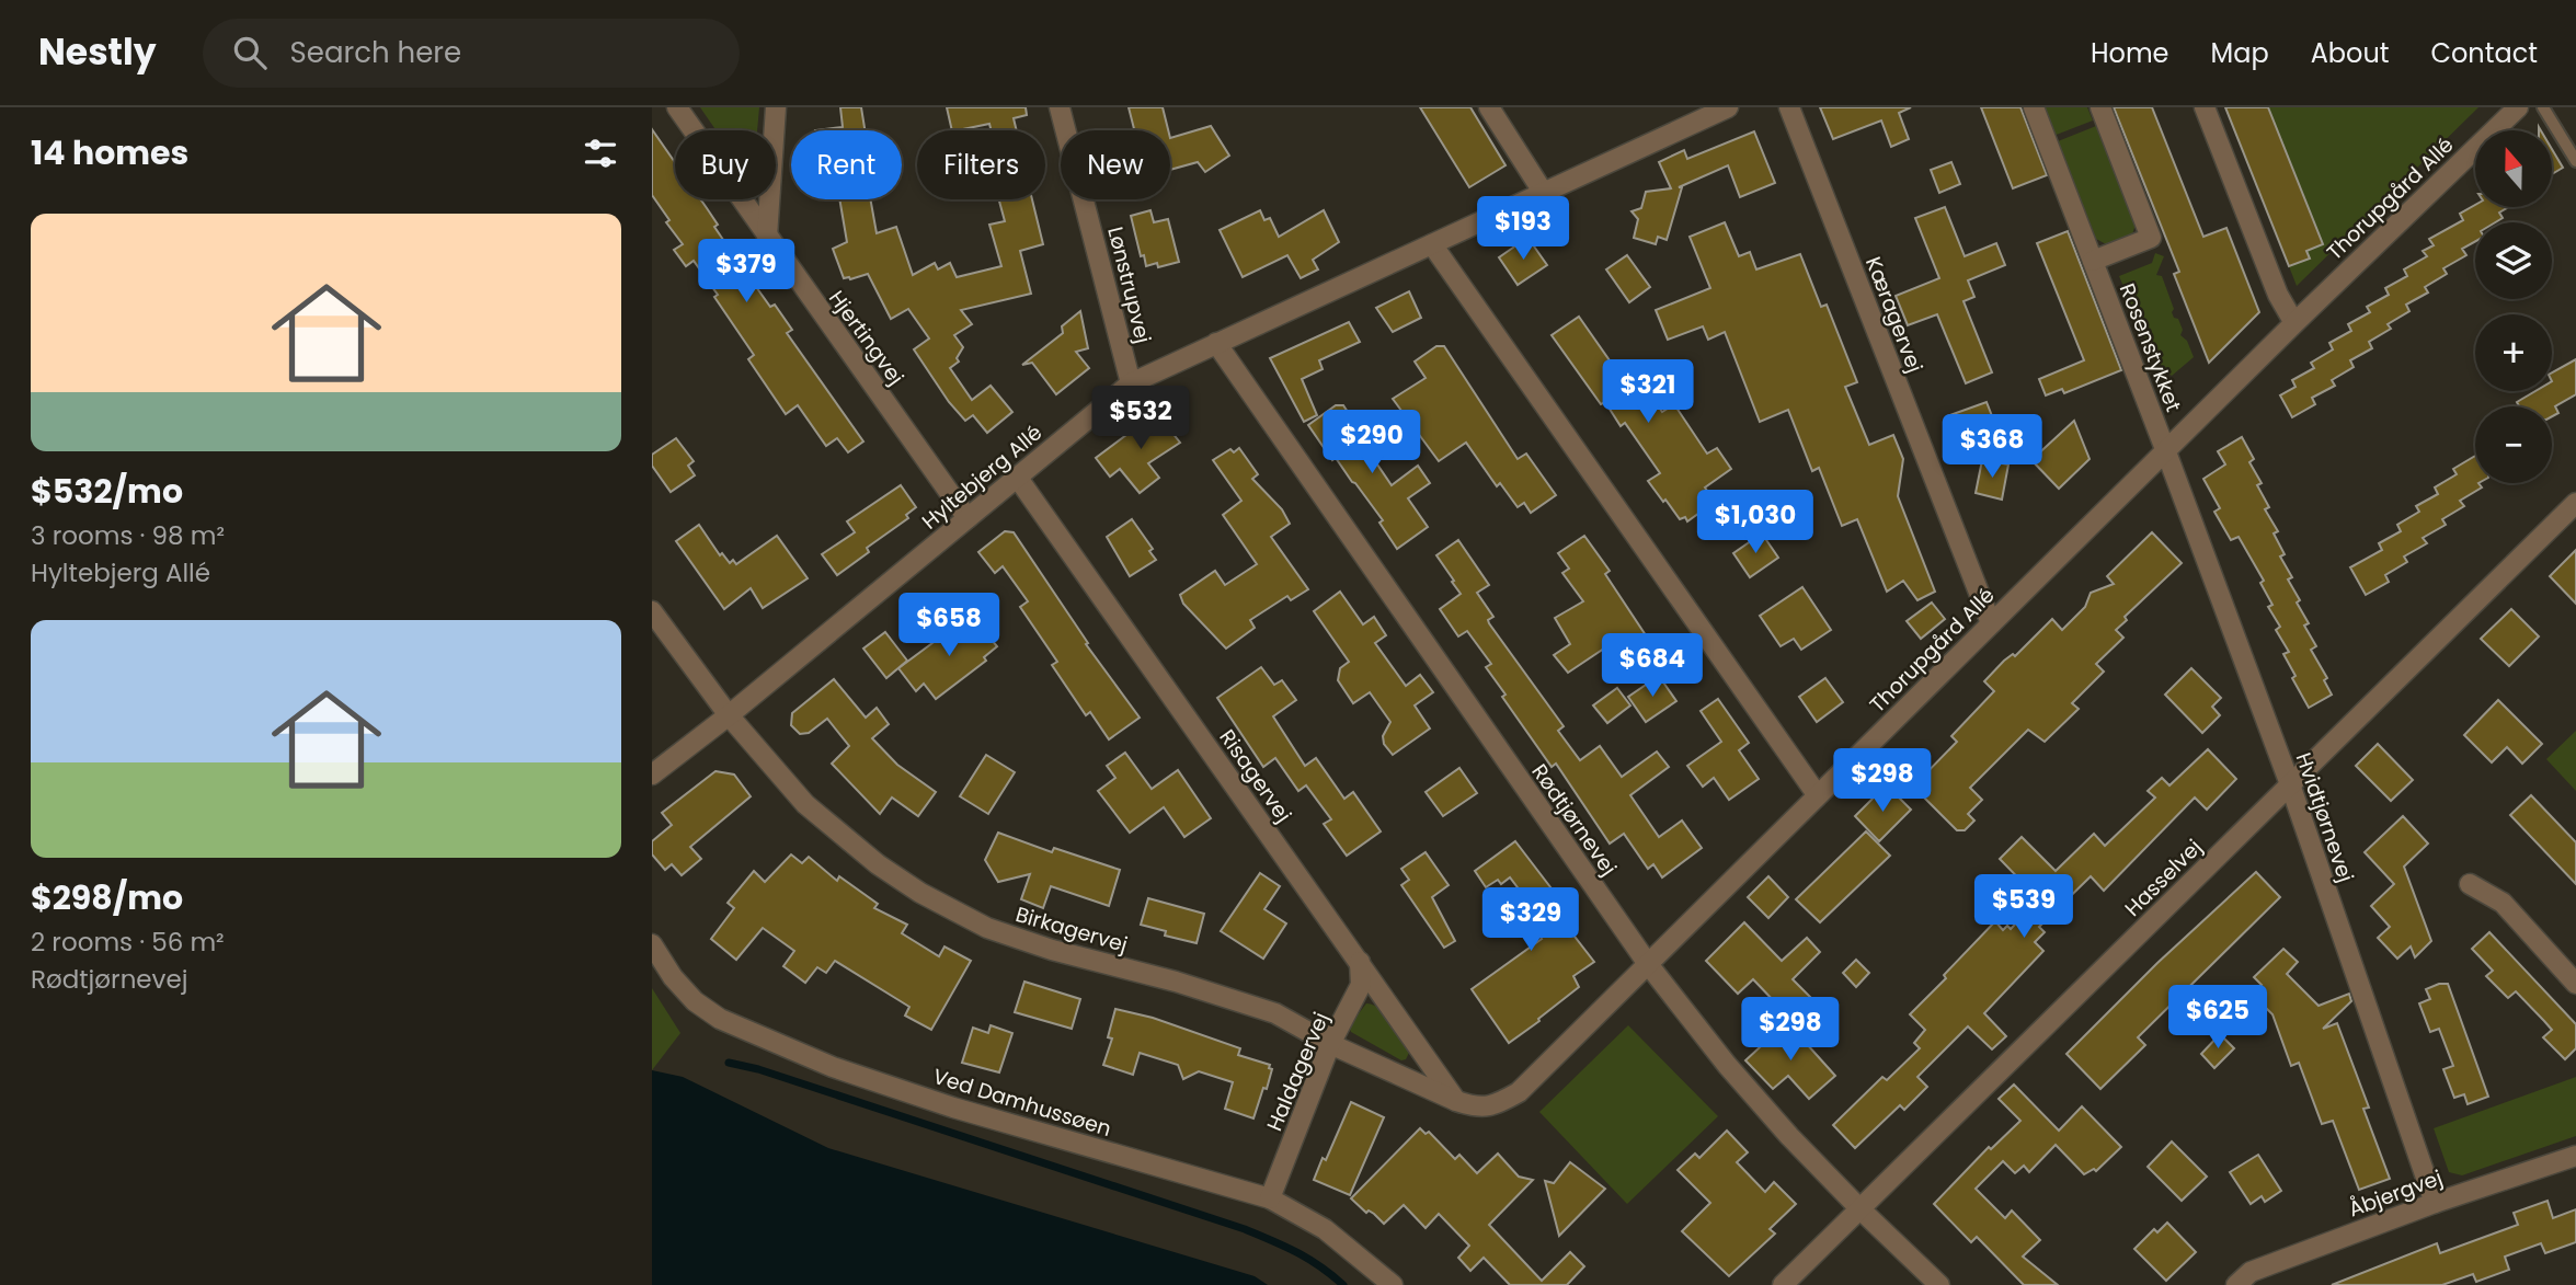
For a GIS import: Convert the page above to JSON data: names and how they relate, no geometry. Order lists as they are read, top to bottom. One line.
{"streets":{"street":["Thorupgård Allé","Lønstrupvej","Kæragervej","Hjertingvej","Rosenstykket","Hyltebjerg Allé","Risagervej","Hvidtjørnevej","Rødtjørnevej","Hasselvej","Birkagervej","Haldagervej","Ved Damhussøen","Åbjergvej"]},"crossings":[["Thorupgård Allé","Kæragervej"],["Thorupgård Allé","Rosenstykket"],["Thorupgård Allé","Risagervej"],["Thorupgård Allé","Hvidtjørnevej"],["Thorupgård Allé","Rødtjørnevej"],["Thorupgård Allé","Birkagervej"],["Lønstrupvej","Hyltebjerg Allé"],["Hjertingvej","Hyltebjerg Allé"],["Rosenstykket","Hvidtjørnevej"],["Hyltebjerg Allé","Risagervej"],["Hyltebjerg Allé","Rødtjørnevej"],["Hyltebjerg Allé","Birkagervej"],["Risagervej","Birkagervej"],["Risagervej","Haldagervej"],["Hvidtjørnevej","Hasselvej"],["Hvidtjørnevej","Åbjergvej"],["Rødtjørnevej","Hasselvej"],["Birkagervej","Haldagervej"],["Haldagervej","Ved Damhussøen"]],"north":"top","page":{"header":"Nestly","search":"Search here","nav":["Home","Map","About","Contact"],"heading":"14 homes","map_buttons":["+","−"],"chip":["Buy","Rent","Filters","New"],"price":["$193","$379","$321","$532","$290","$368","$1,030","$658","$684","$298","$539","$329","$625","$298"],"list":[{"name":"$532/mo","note":"3 rooms · 98 m² · Hyltebjerg Allé"},{"name":"$298/mo","note":"2 rooms · 56 m² · Rødtjørnevej"}]}}
